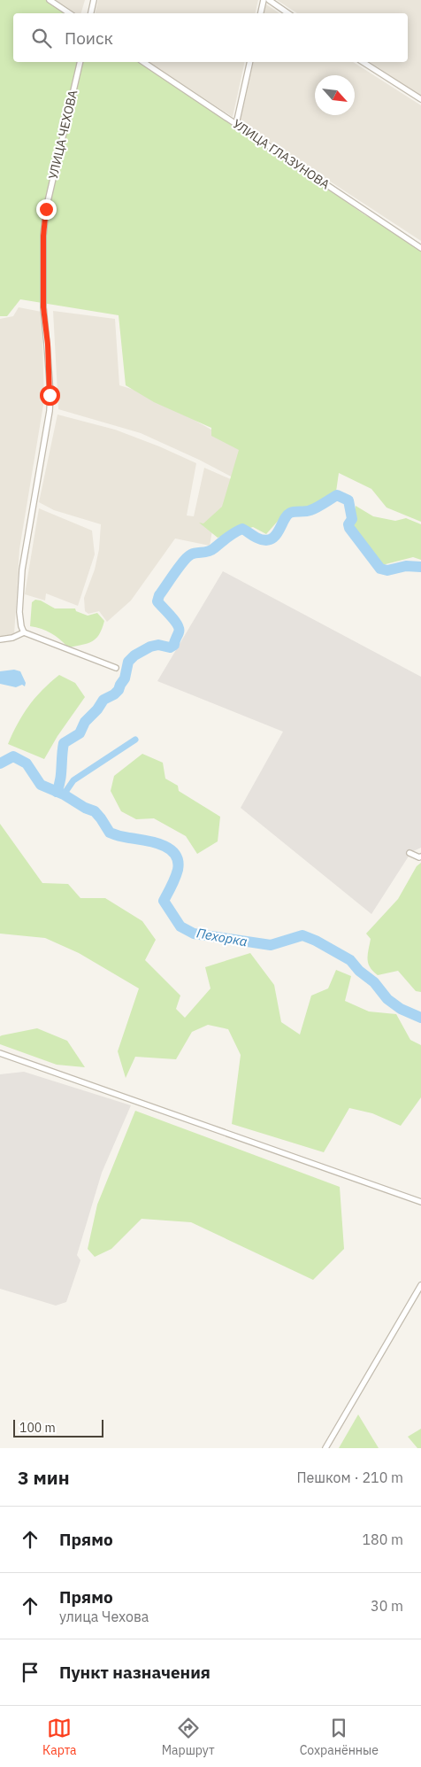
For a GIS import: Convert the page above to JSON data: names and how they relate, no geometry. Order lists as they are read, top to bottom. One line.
{"streets":{"street":["УЛИЦА ЧЕХОВА","УЛИЦА ГЛАЗУНОВА"]},"water":["Пехорка"],"scale_bar":"100 m","north":"bottom right","page":{"search":"Поиск","scale":"100 m","heading":["3 мин","Пешком · 210 m"],"list":[["Прямо","180 m"],["Прямо","улица Чехова","30 m"],"Пункт назначения"],"nav":["Карта","Маршрут","Сохранённые"]}}
